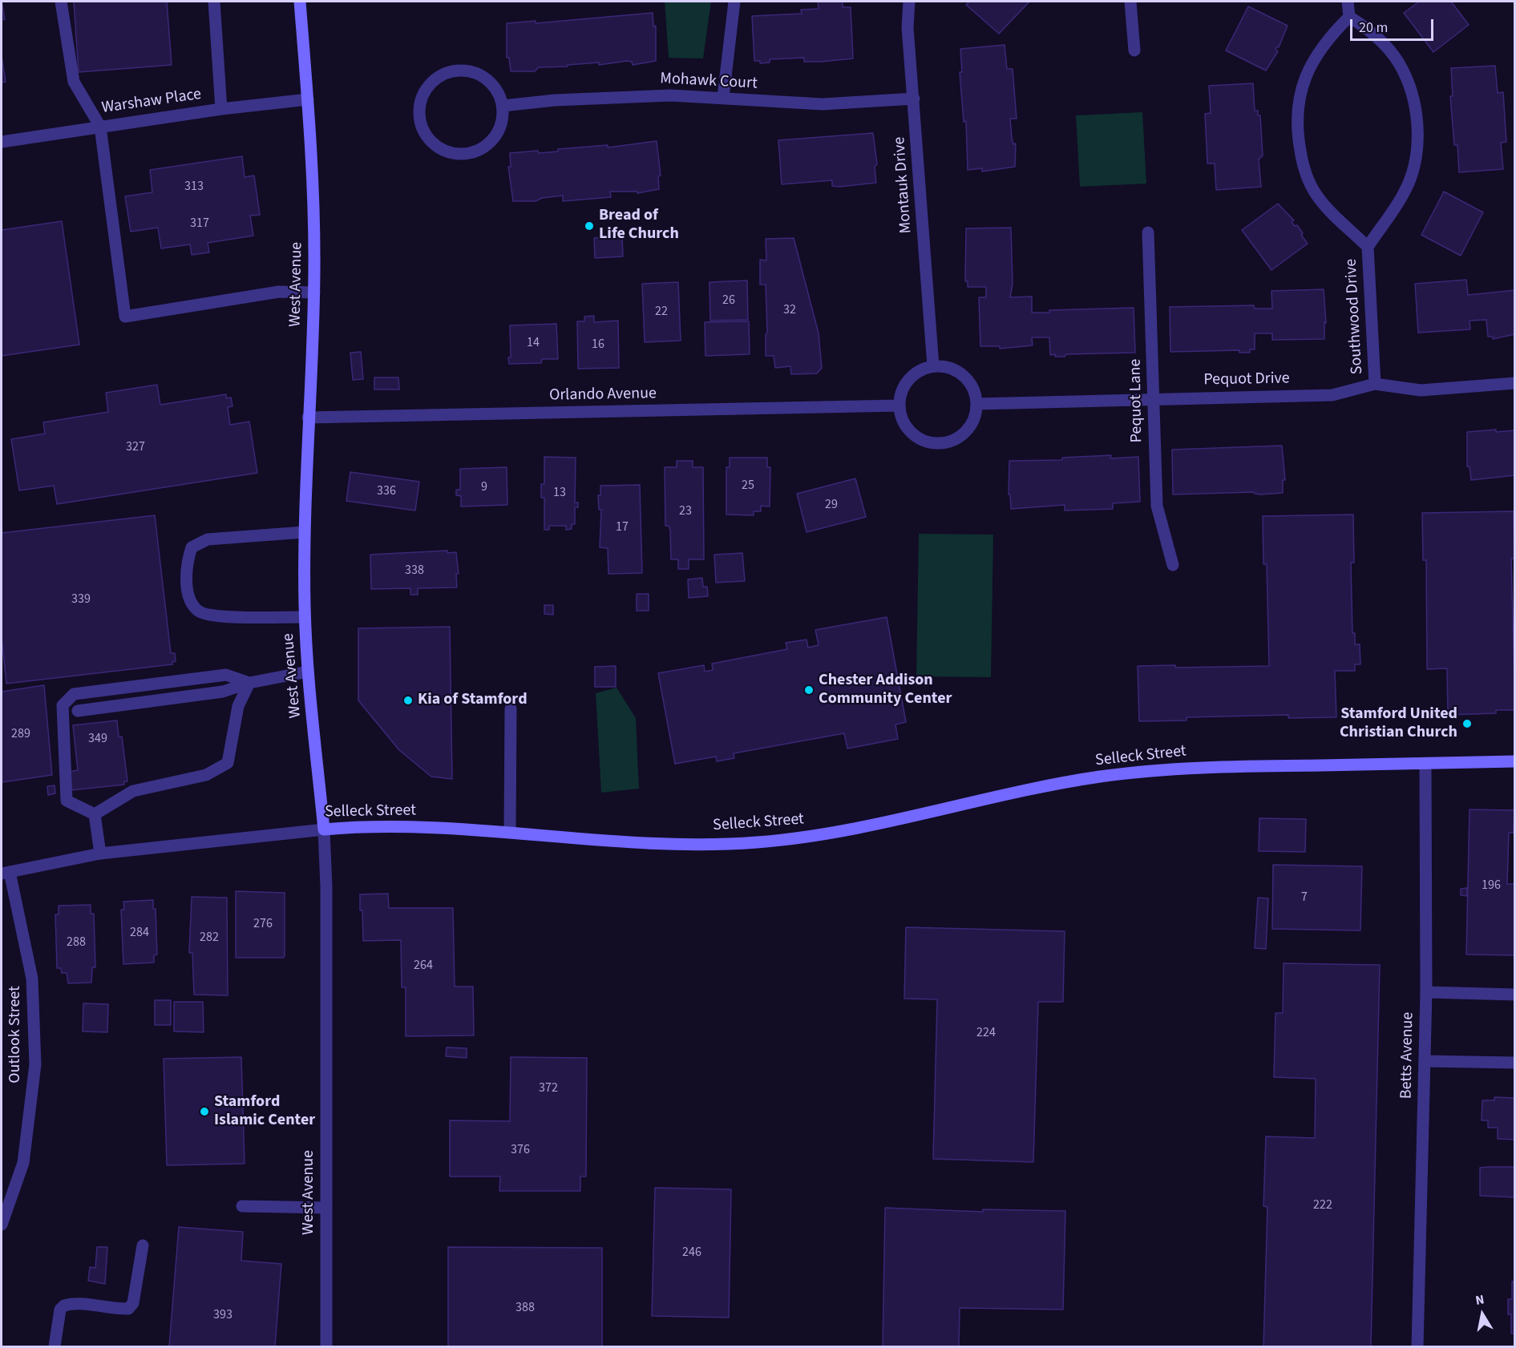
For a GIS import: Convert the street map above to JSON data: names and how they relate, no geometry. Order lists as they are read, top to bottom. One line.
{"streets":{"main road":["West Avenue","Selleck Street"],"street":["Mohawk Court","Warshaw Place","Montauk Drive","Southwood Drive","Pequot Drive","Orlando Avenue","Pequot Lane","Outlook Street","Betts Avenue"]},"crossings":[["Mohawk Court","Montauk Drive"],["Warshaw Place","West Avenue"],["Montauk Drive","Pequot Drive"],["Montauk Drive","Orlando Avenue"],["West Avenue","Orlando Avenue"],["West Avenue","Selleck Street"],["Southwood Drive","Pequot Drive"],["Pequot Drive","Orlando Avenue"],["Pequot Drive","Pequot Lane"],["Selleck Street","Outlook Street"],["Selleck Street","Betts Avenue"]],"places":["Bread of Life Church","Chester Addison Community Center","Kia of Stamford","Stamford United Christian Church","Stamford Islamic Center"],"house_numbers":["313","317","26","32","22","14","16","327","25","9","336","13","29","23","17","338","339","289","349","196","7","276","284","282","288","264","224","372","376","222","246","388","393"],"scale_bar":"20 m","north":"top"}
